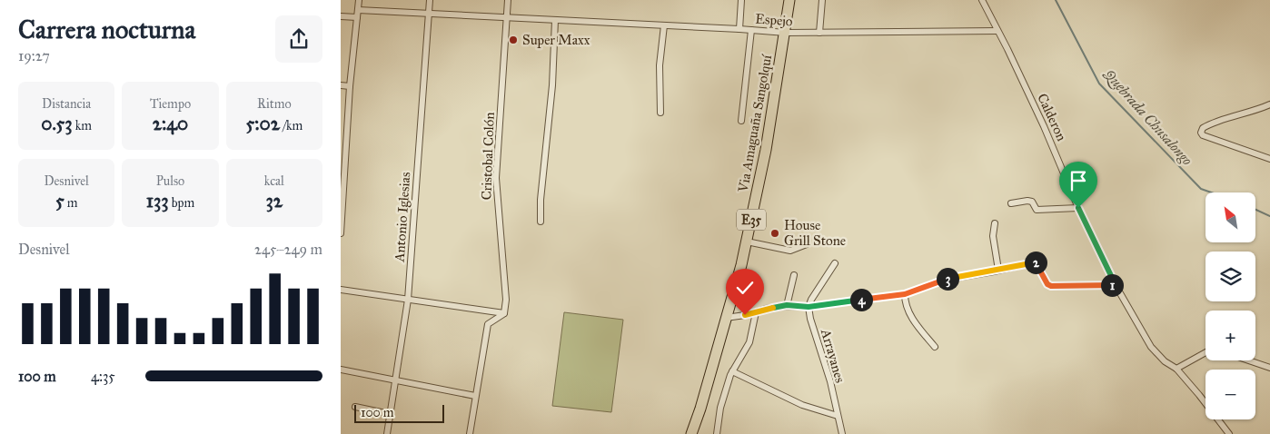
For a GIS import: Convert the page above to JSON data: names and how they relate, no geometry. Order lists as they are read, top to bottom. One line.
{"streets":{"highway":["Via Amaguaña Sangolquí","E35"],"street":["Espejo","Calderon","Cristobal Colón","Antonio Iglesias","Arrayanes"]},"crossings":[["Espejo","Calderon"],["Espejo","Via Amaguaña Sangolquí"],["Espejo","Cristobal Colón"],["Espejo","Antonio Iglesias"]],"water":["Quebrada Chusalongo"],"places":["Super Maxx","House Grill Stone"],"scale_bar":"100 m","north":"top left","page":{"heading":["Carrera nocturna","19:27"],"stats":[["Distancia","0.53 km"],["Tiempo","2:40"],["Ritmo","5:02 /km"],["Desnivel","5 m"],["Pulso","133 bpm"],["kcal","32"]],"map_buttons":["+","−"],"chart":["Desnivel","245–249 m"],"pins":["2","3","1","4"],"list":[{"name":"100 m","note":"4:35"}],"scale":"100 m"}}
